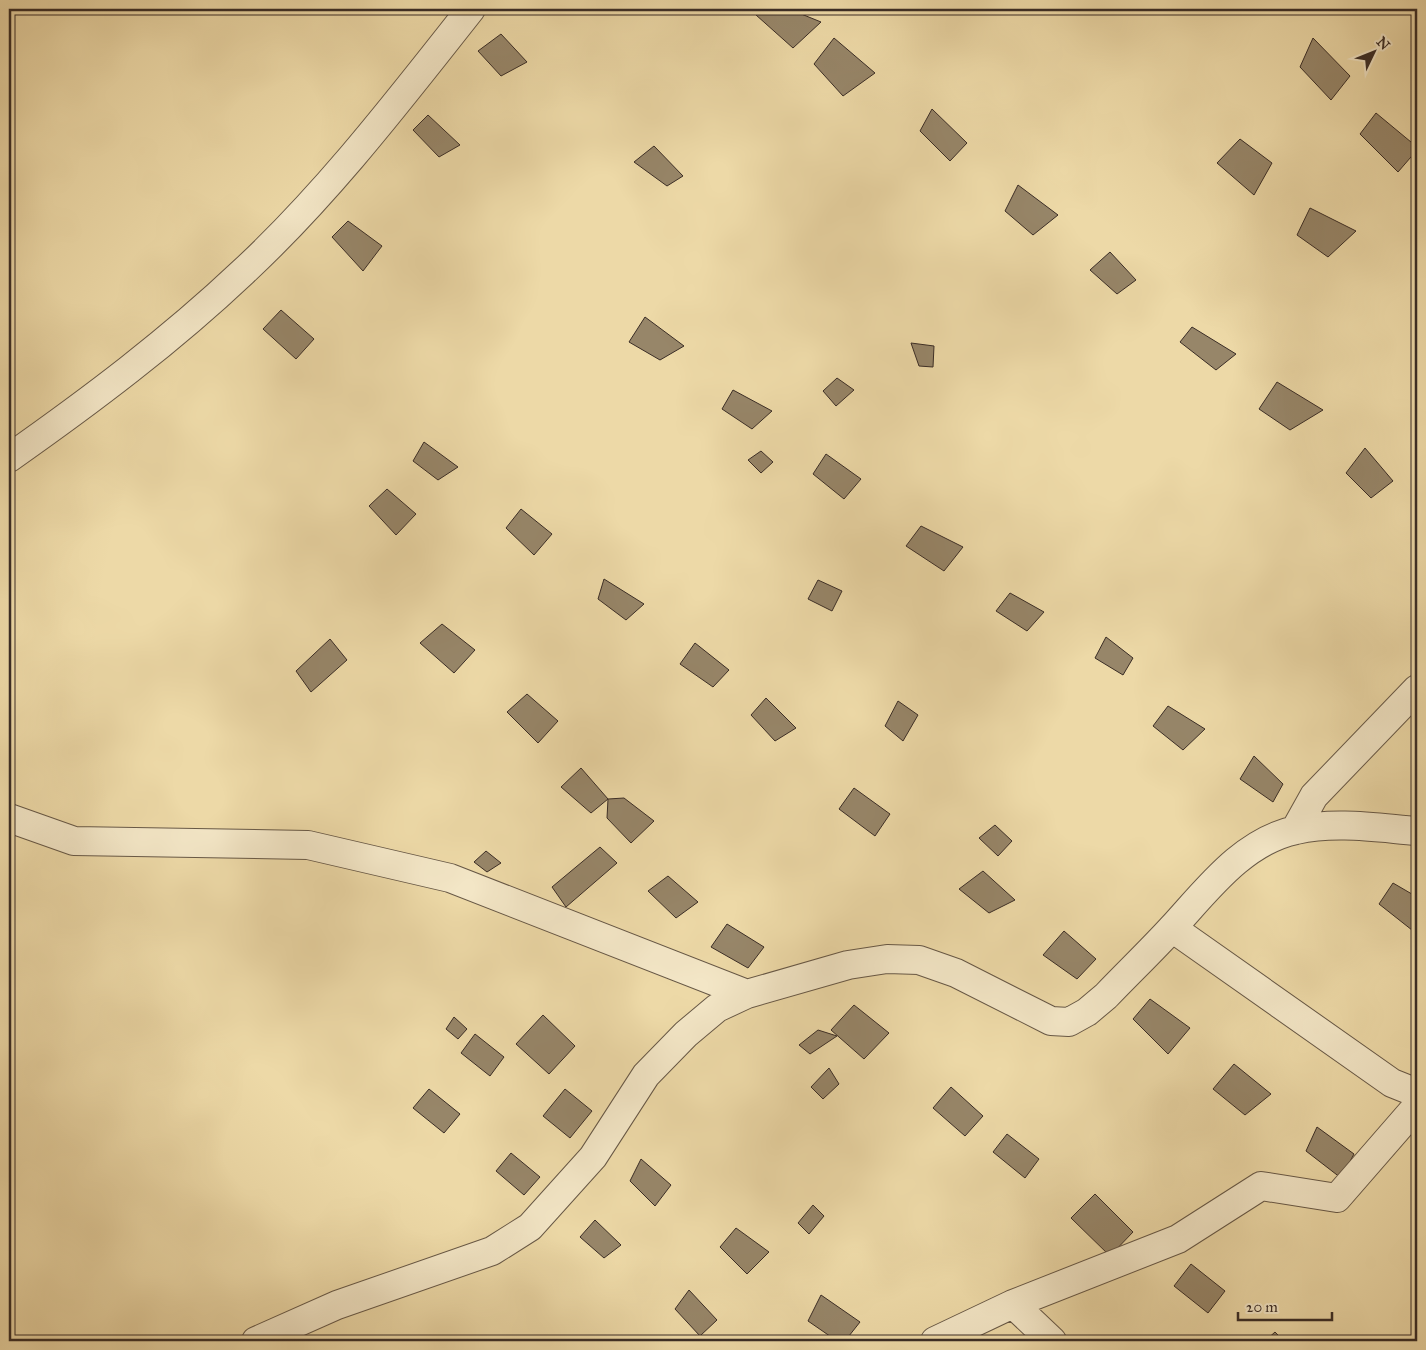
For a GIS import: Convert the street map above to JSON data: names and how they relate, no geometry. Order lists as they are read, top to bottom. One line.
{"scale_bar":"20 m","north":"top right"}
